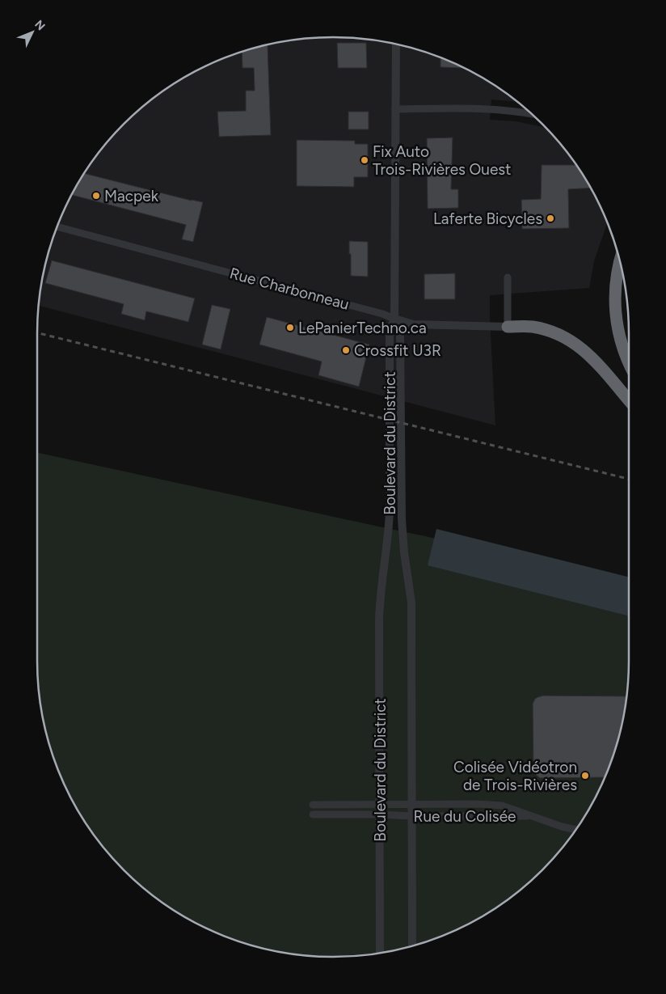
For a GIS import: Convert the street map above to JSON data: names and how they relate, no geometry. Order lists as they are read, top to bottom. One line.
{"streets":{"street":["Rue Charbonneau","Boulevard du District","Rue du Colisée"]},"crossings":[["Rue Charbonneau","Boulevard du District"],["Boulevard du District","Rue du Colisée"]],"places":["Fix Auto Trois-Rivières Ouest","Macpek","Laferte Bicycles","LePanierTechno.ca","Crossfit U3R","Colisée Vidéotron de Trois-Rivières"],"north":"top right"}
